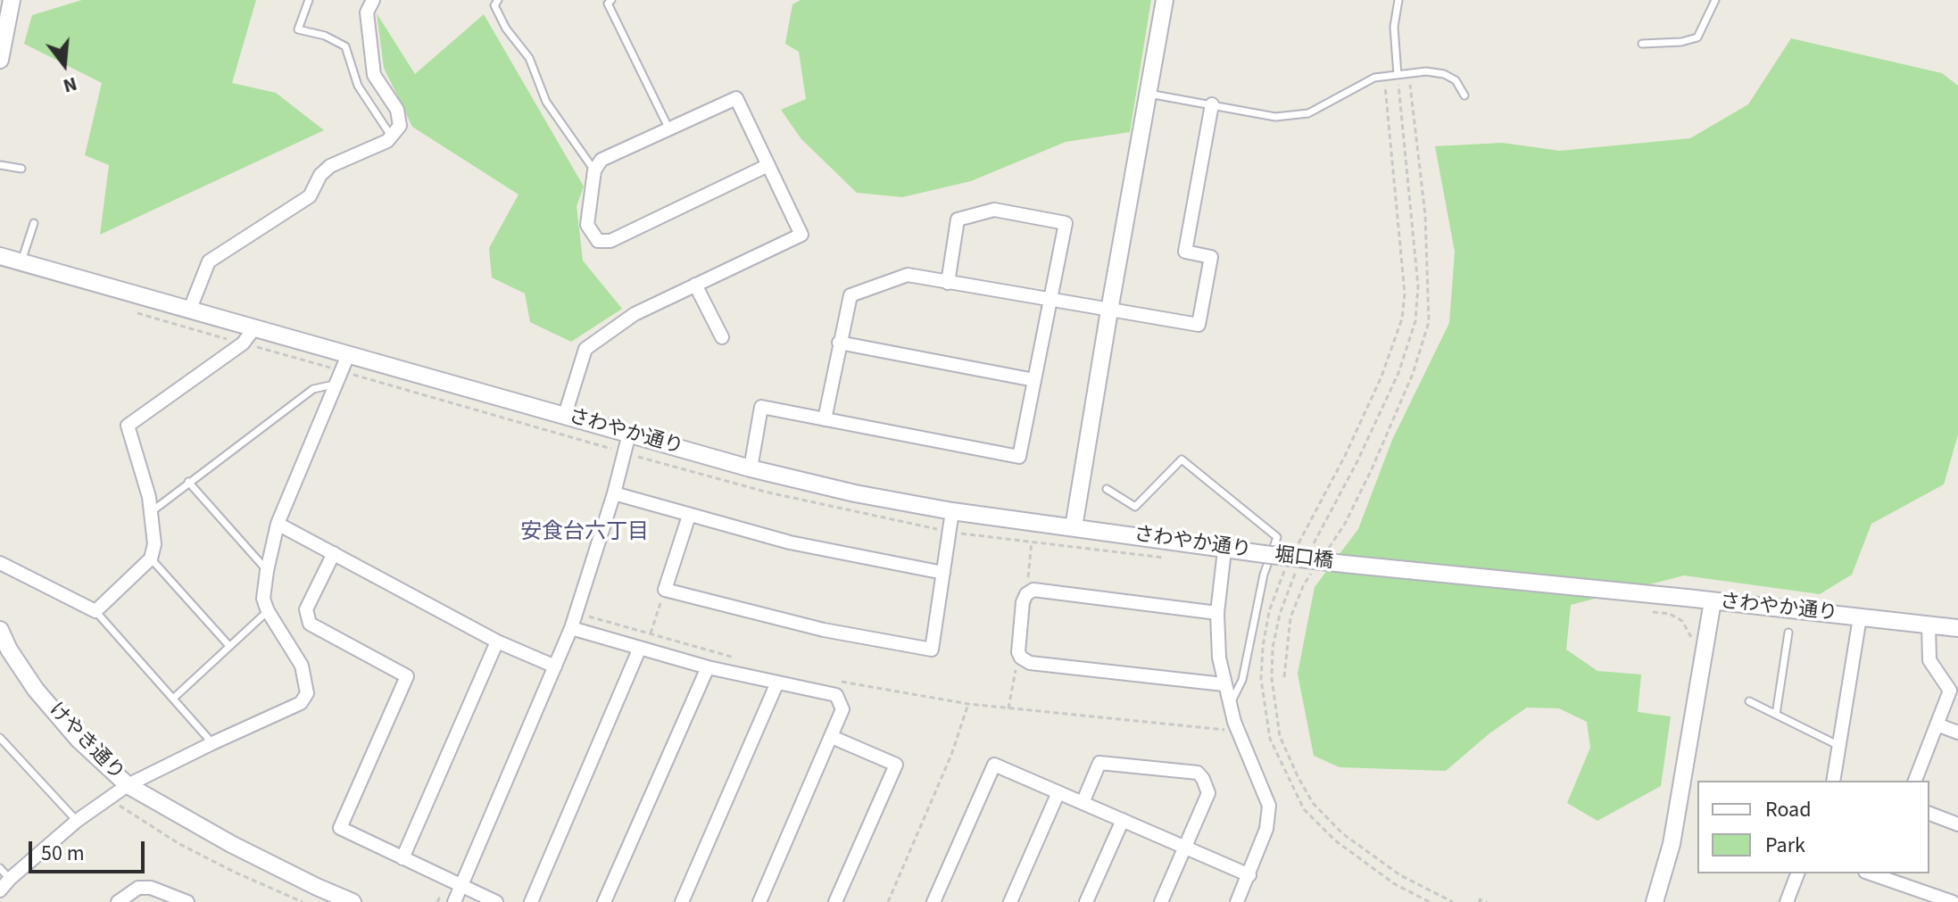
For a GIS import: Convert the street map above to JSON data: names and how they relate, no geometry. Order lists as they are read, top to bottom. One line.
{"streets":{"street":["さわやか通り","堀口橋","けやき通り"]},"crossings":[["さわやか通り","堀口橋"]],"districts":["安食台六丁目"],"legend":["Road","Park"],"scale_bar":"50 m","north":"bottom"}
